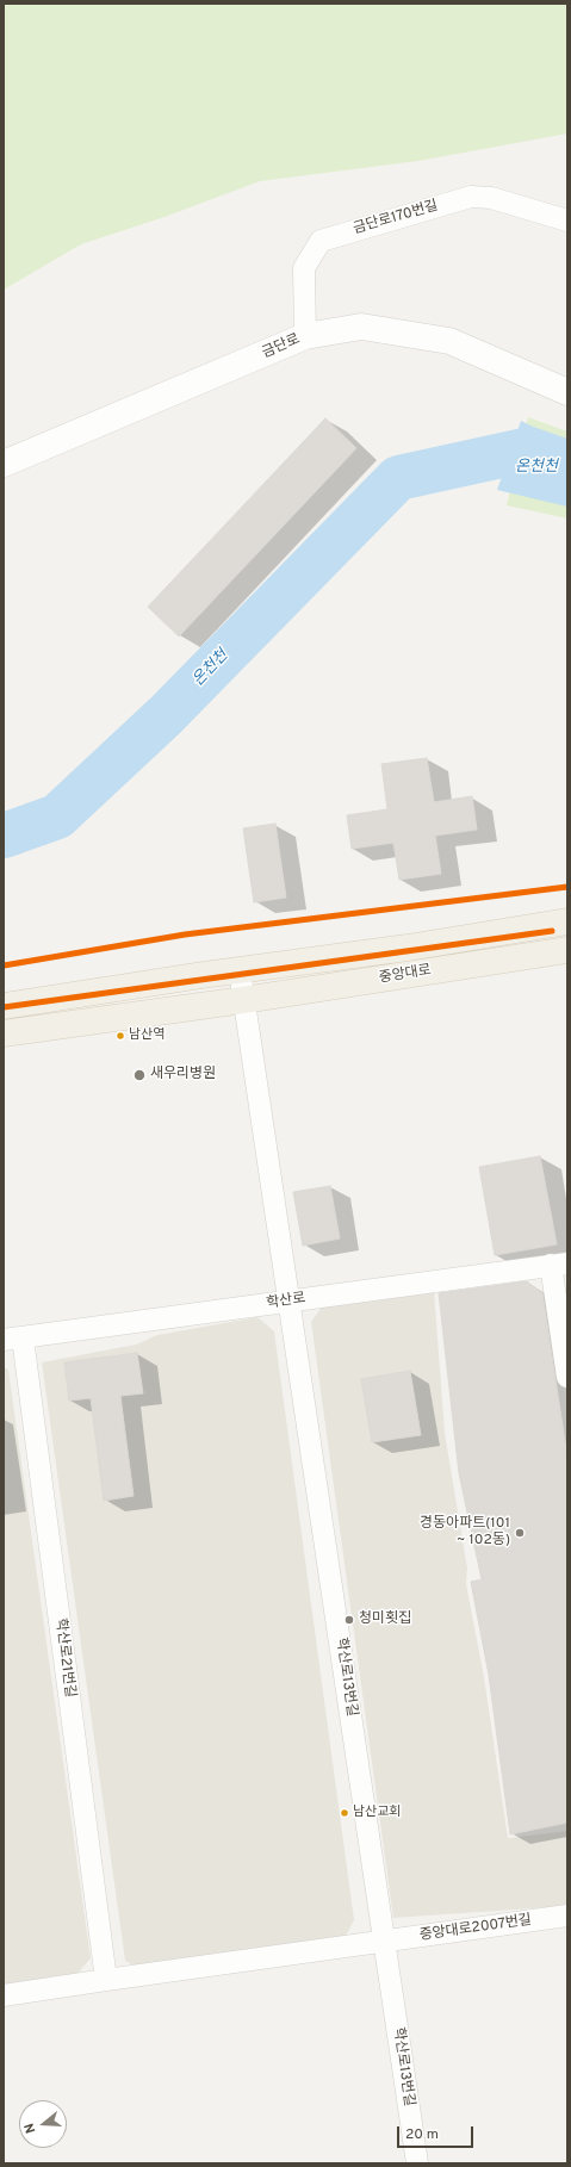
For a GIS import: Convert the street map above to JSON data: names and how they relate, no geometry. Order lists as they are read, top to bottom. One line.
{"streets":{"main road":["중앙대로"],"street":["금단로170번길","금단로","학산로","학산로21번길","학산로13번길","중앙대로2007번길"]},"crossings":[["금단로170번길","금단로"],["학산로","학산로21번길"],["학산로","학산로13번길"],["학산로13번길","중앙대로2007번길"]],"water":["온천천"],"places":["남산역","새우리병원","경동아파트(101 ~ 102동)","청미횟집","남산교회"],"scale_bar":"20 m","north":"left"}
